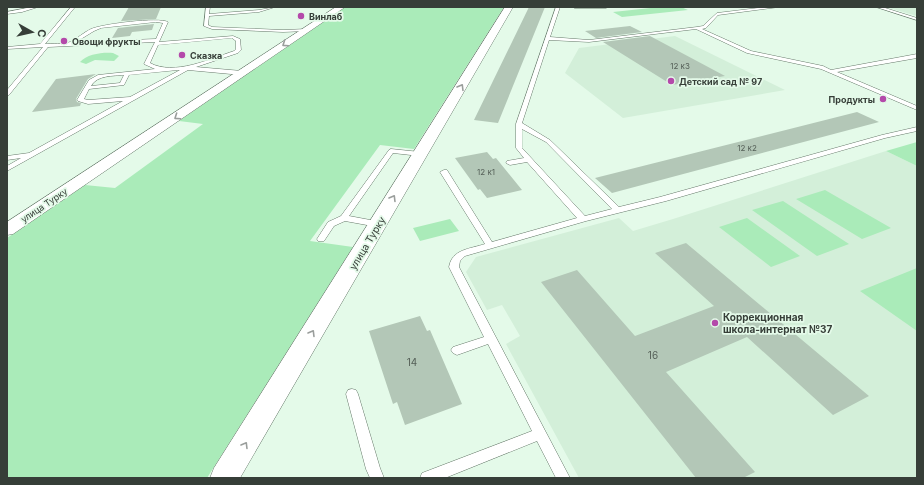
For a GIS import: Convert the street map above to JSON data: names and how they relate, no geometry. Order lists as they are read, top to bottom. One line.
{"streets":{"street":["улица Турку"]},"places":["Винлаб","Овощи фрукты","Сказка","Детский сад № 97","Продукты","Коррекционная школа-интернат №37"],"house_numbers":["12 к3","12 к2","12 к1","16","14"],"north":"right"}
